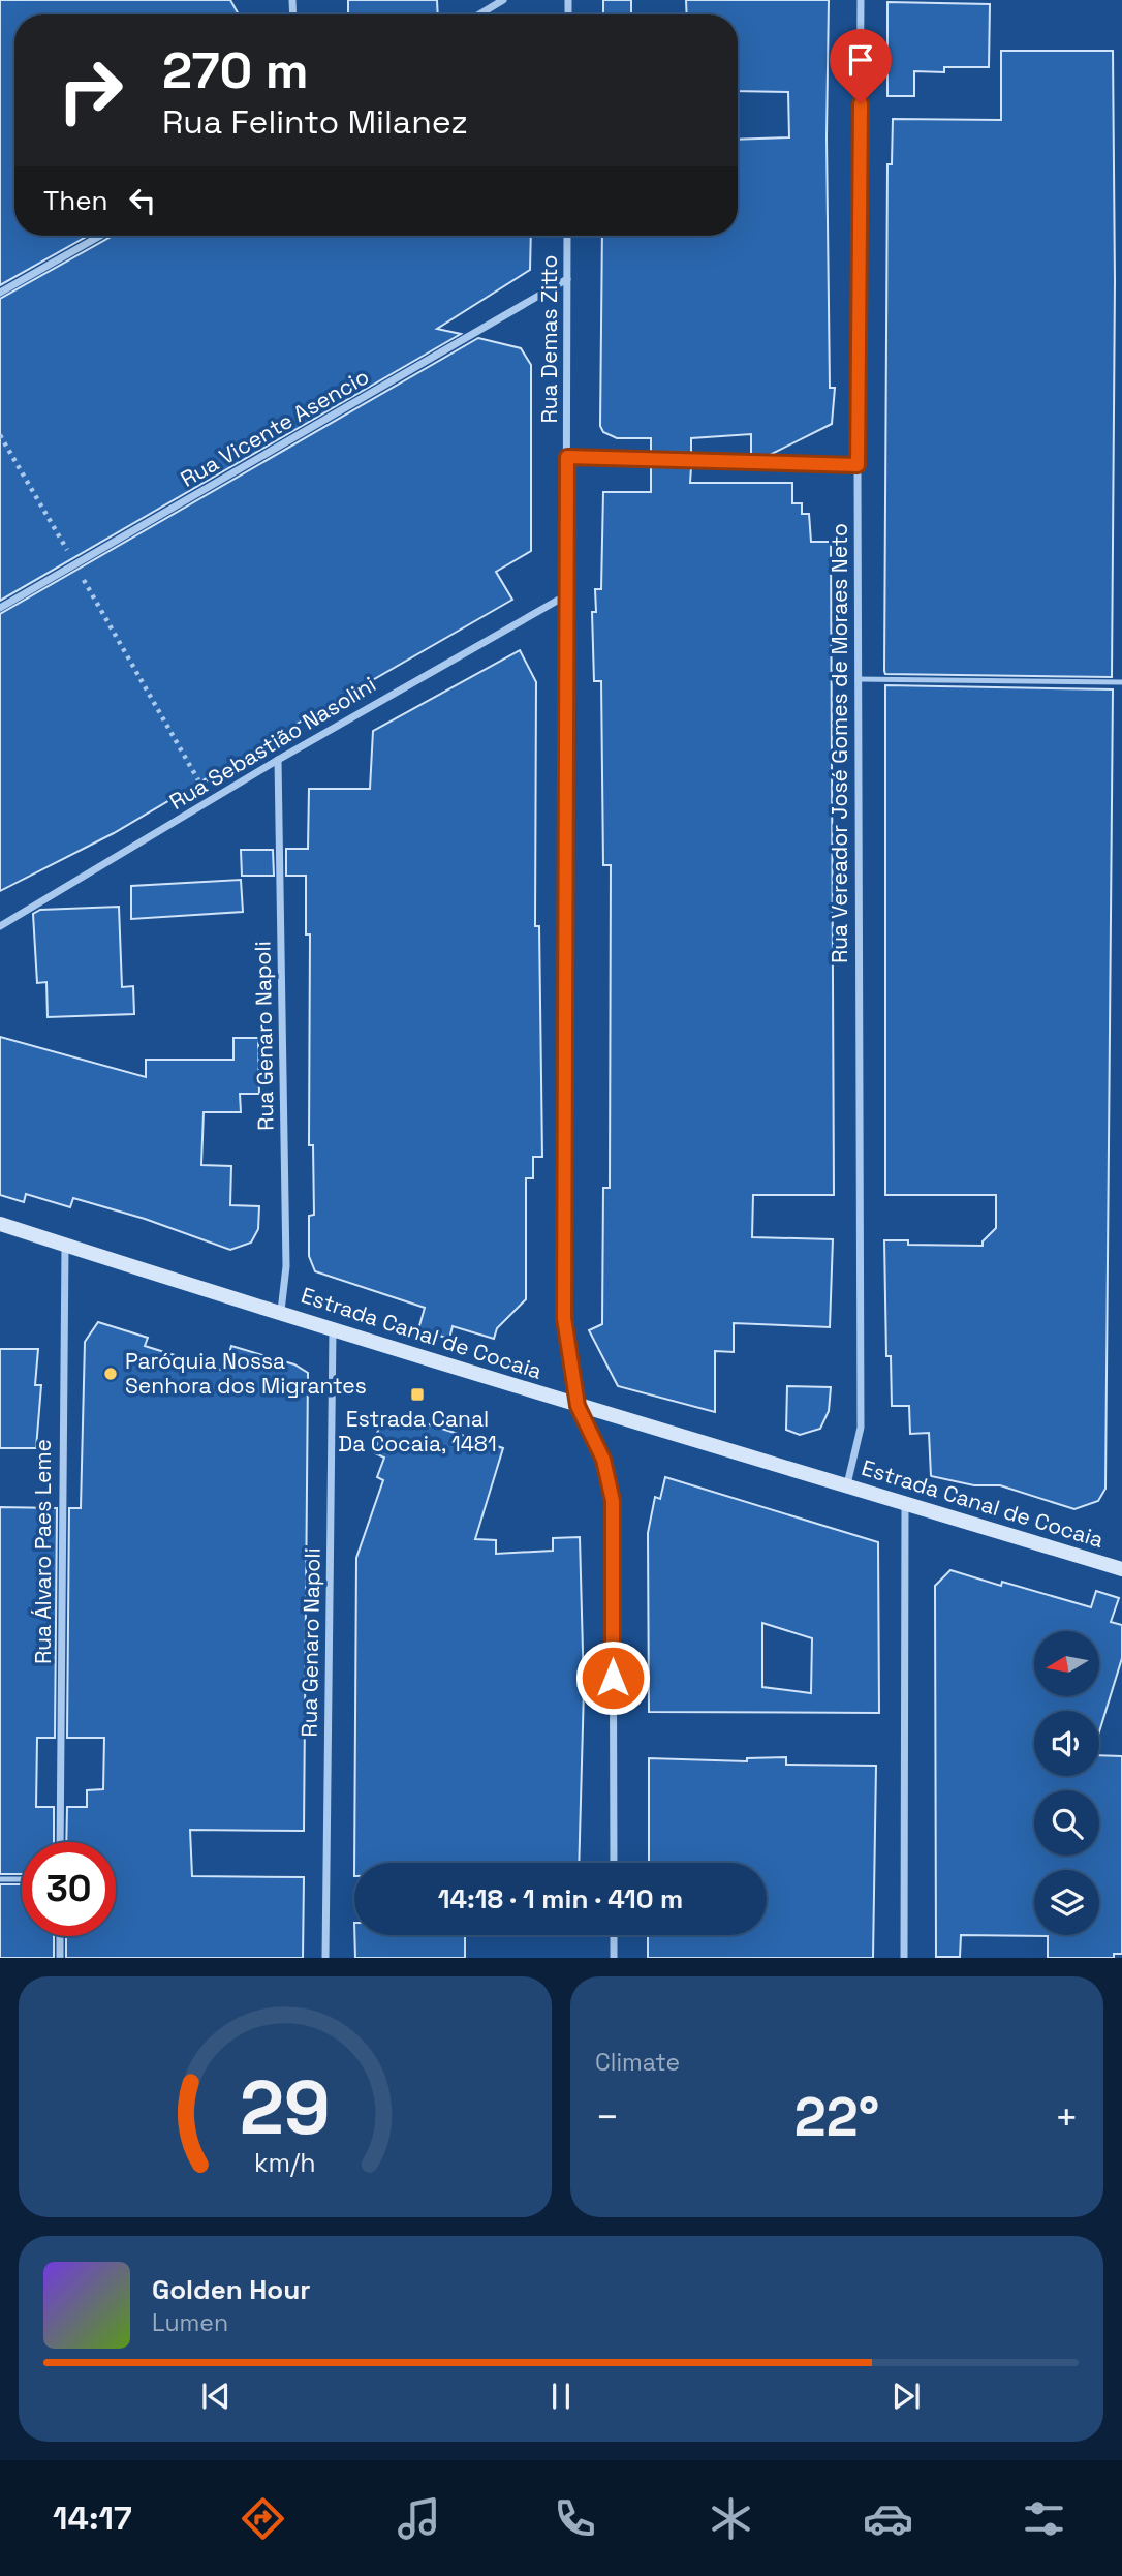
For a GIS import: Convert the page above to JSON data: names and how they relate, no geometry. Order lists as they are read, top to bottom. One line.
{"streets":{"main road":["Estrada Canal de Cocaia"],"street":["Rua Demas Zitto","Rua Vicente Asencio","Rua Sebastião Nasolini","Rua Vereador José Gomes de Moraes Neto","Rua Genaro Napoli","Rua Álvaro Paes Leme"]},"crossings":[["Rua Demas Zitto","Rua Vicente Asencio"],["Rua Demas Zitto","Rua Sebastião Nasolini"],["Rua Demas Zitto","Estrada Canal de Cocaia"],["Rua Sebastião Nasolini","Rua Genaro Napoli"],["Rua Vereador José Gomes de Moraes Neto","Estrada Canal de Cocaia"],["Rua Genaro Napoli","Estrada Canal de Cocaia"],["Estrada Canal de Cocaia","Rua Álvaro Paes Leme"]],"places":{"other":["Paróquia Nossa Senhora dos Migrantes"],"transit":["Estrada Canal Da Cocaia, 1481"]},"north":"left","page":{"turn":["270 m","Rua Felinto Milanez"],"then":"Then","limit":"30","trip":"14:18 · 1 min · 410 m","tile":"Climate","heat":["−","22°","+"],"song":["Golden Hour","Lumen"],"tabs":"14:17","gauge":["29","km/h"]}}
